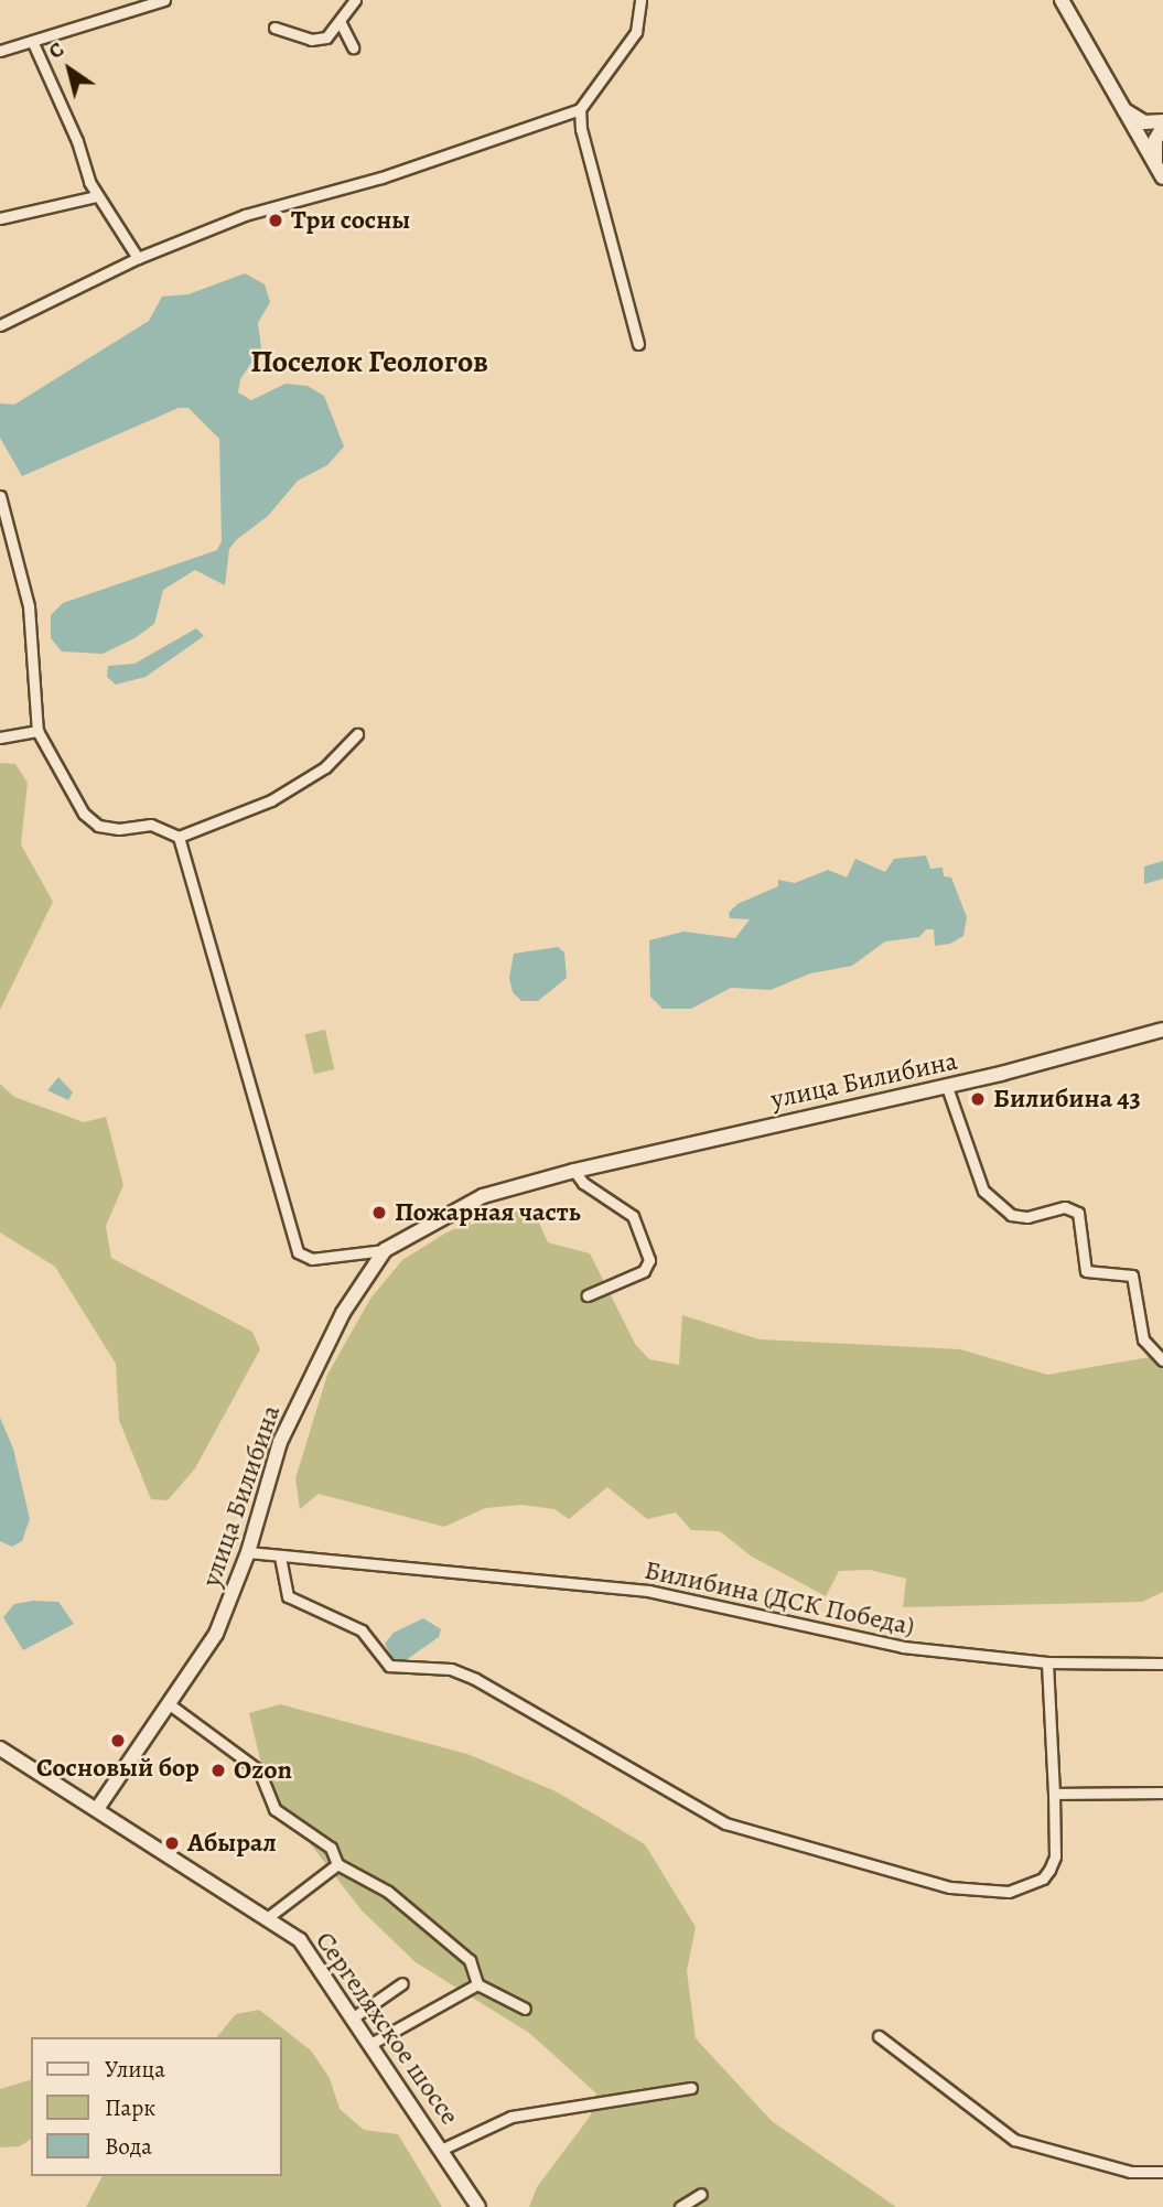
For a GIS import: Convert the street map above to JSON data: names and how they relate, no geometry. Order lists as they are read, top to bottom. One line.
{"streets":{"main road":["улица Билибина","Сергеляхское шоссе"],"street":["Билибина (ДСК Победа)"]},"crossings":[["улица Билибина","Билибина (ДСК Победа)"],["улица Билибина","Сергеляхское шоссе"]],"districts":["Поселок Геологов"],"places":["Три сосны","Билибина 43","Пожарная часть","Сосновый бор","Ozon","Абырал"],"legend":["Улица","Парк","Вода"],"north":"top left"}
